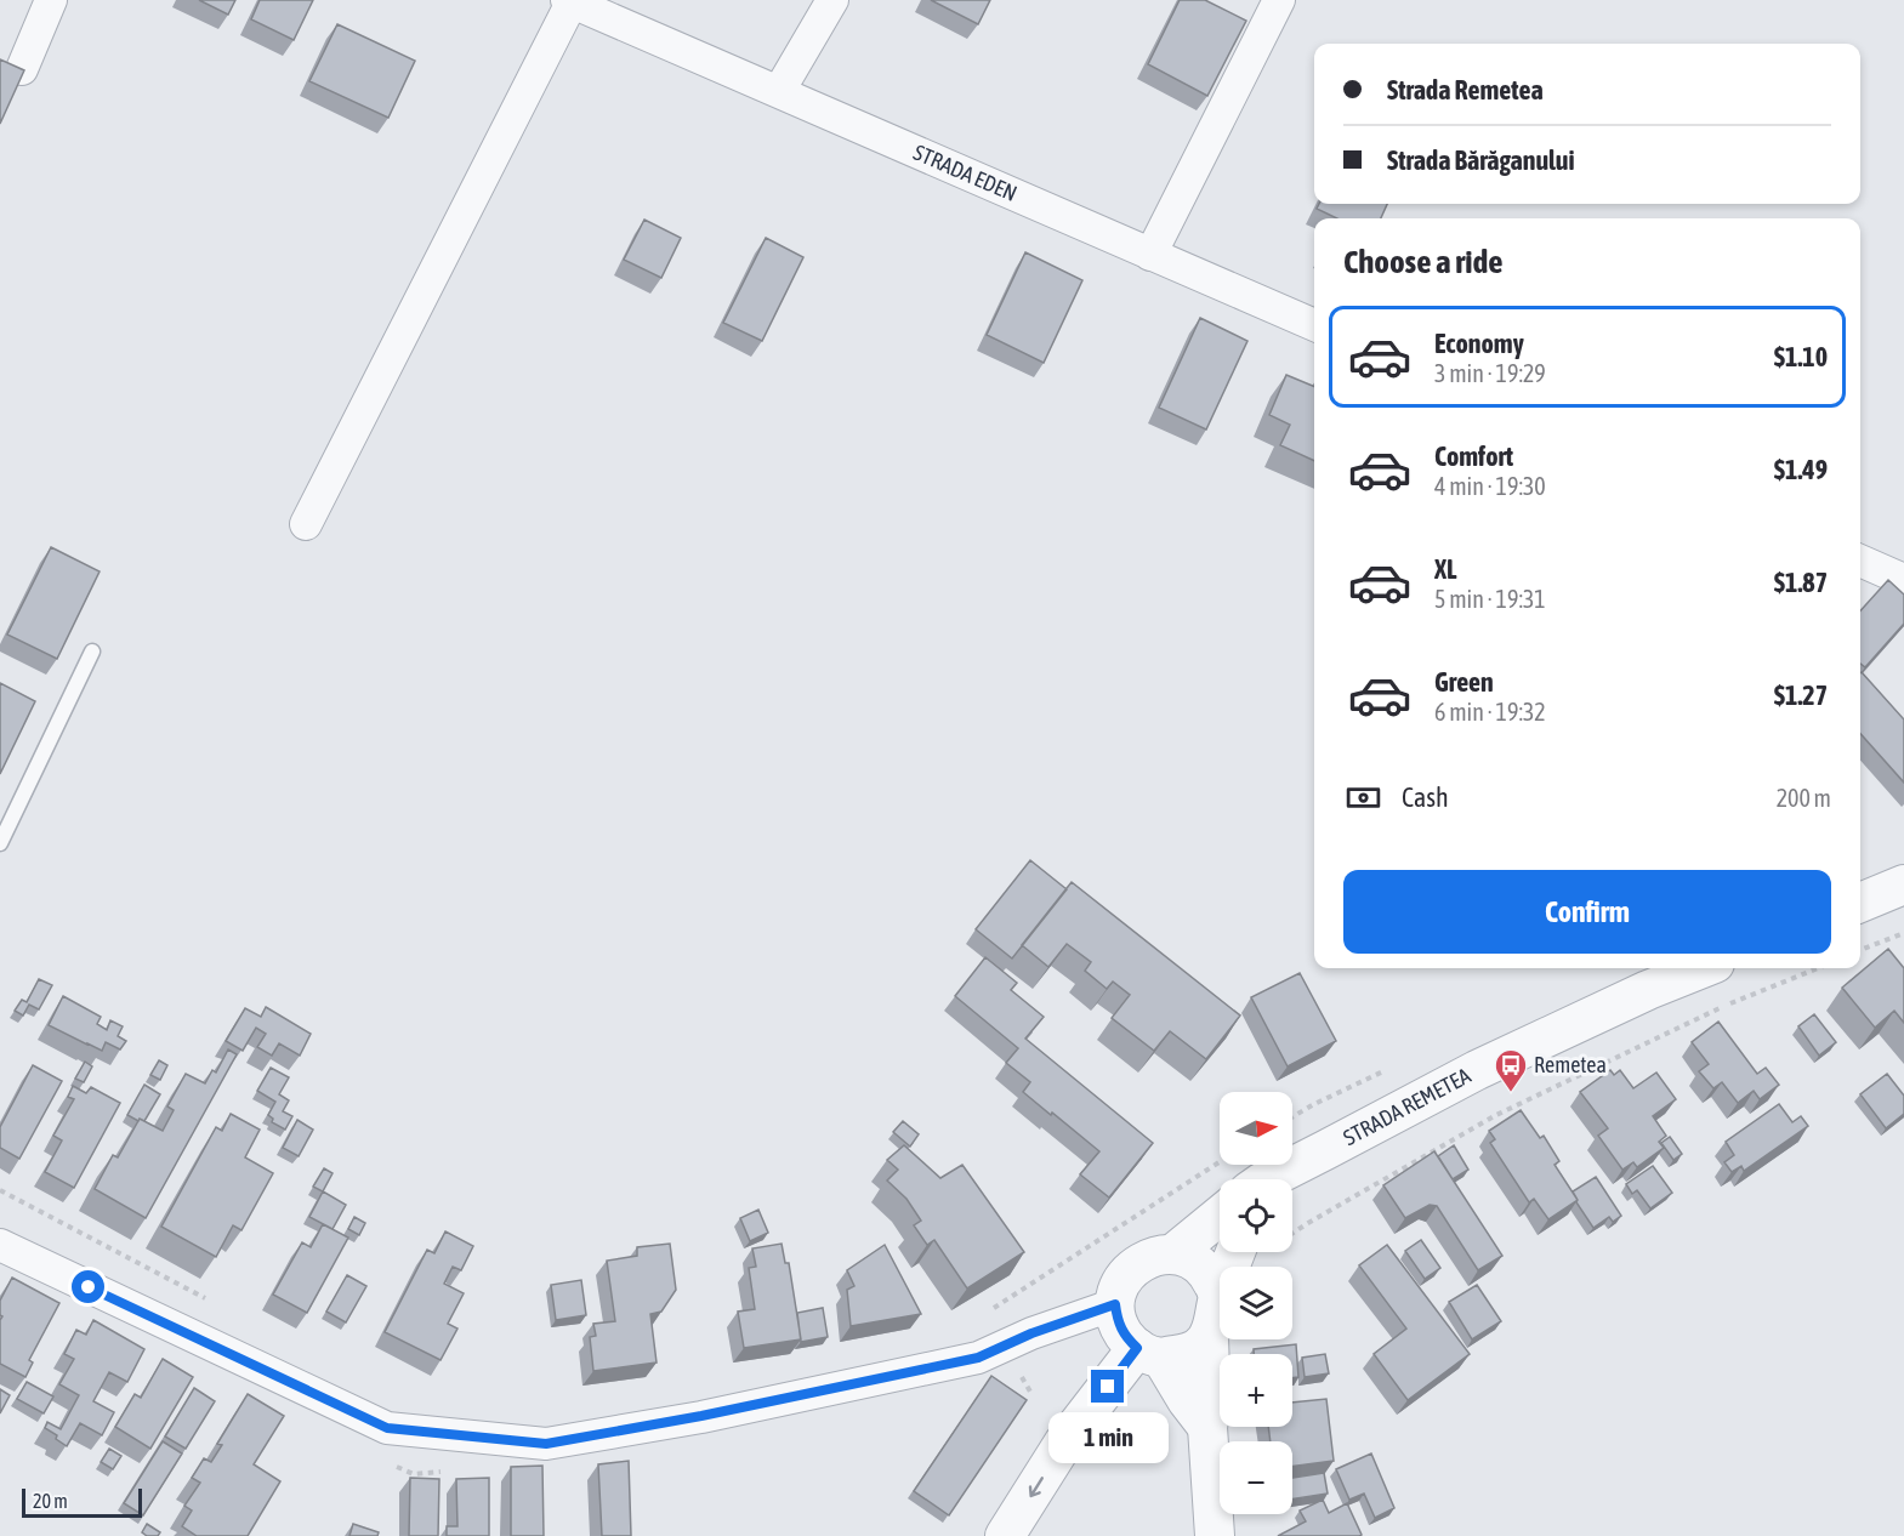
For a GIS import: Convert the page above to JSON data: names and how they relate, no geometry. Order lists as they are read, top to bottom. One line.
{"streets":{"street":["STRADA EDEN","STRADA REMETEA"]},"places":{"bus stop":["Remetea"]},"scale_bar":"20 m","north":"right","page":{"banner":["Strada Remetea","Strada Bărăganului"],"heading":"Choose a ride","list":[{"name":"Economy","note":"3 min · 19:29","value":"$1.10"},{"name":"Comfort","note":"4 min · 19:30","value":"$1.49"},{"name":"XL","note":"5 min · 19:31","value":"$1.87"},{"name":"Green","note":"6 min · 19:32","value":"$1.27"}],"pay":["Cash","200 m"],"buttons":"Confirm","map_buttons":["+","−"],"bubble":"1 min","scale":"20 m"}}
